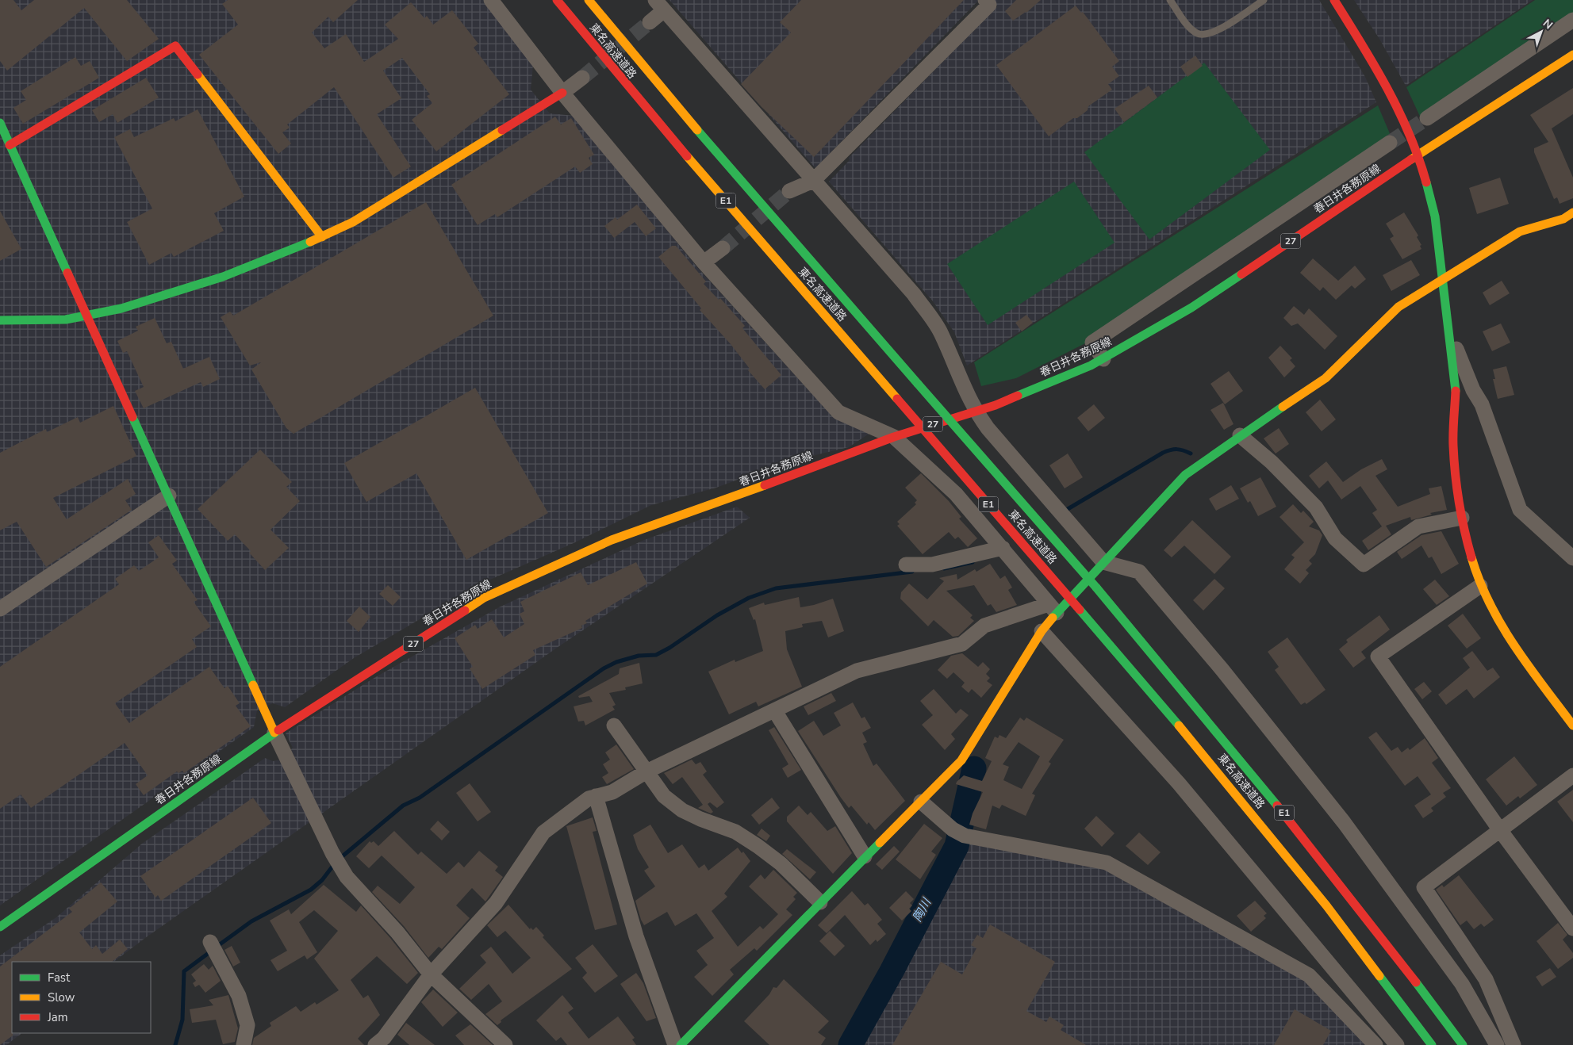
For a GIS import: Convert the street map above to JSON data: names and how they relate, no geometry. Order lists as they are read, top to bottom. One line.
{"streets":{"main road":["東名高速道路","春日井各務原線","E1","27"]},"water":["陶川"],"legend":["Fast","Slow","Jam"],"north":"top right"}
